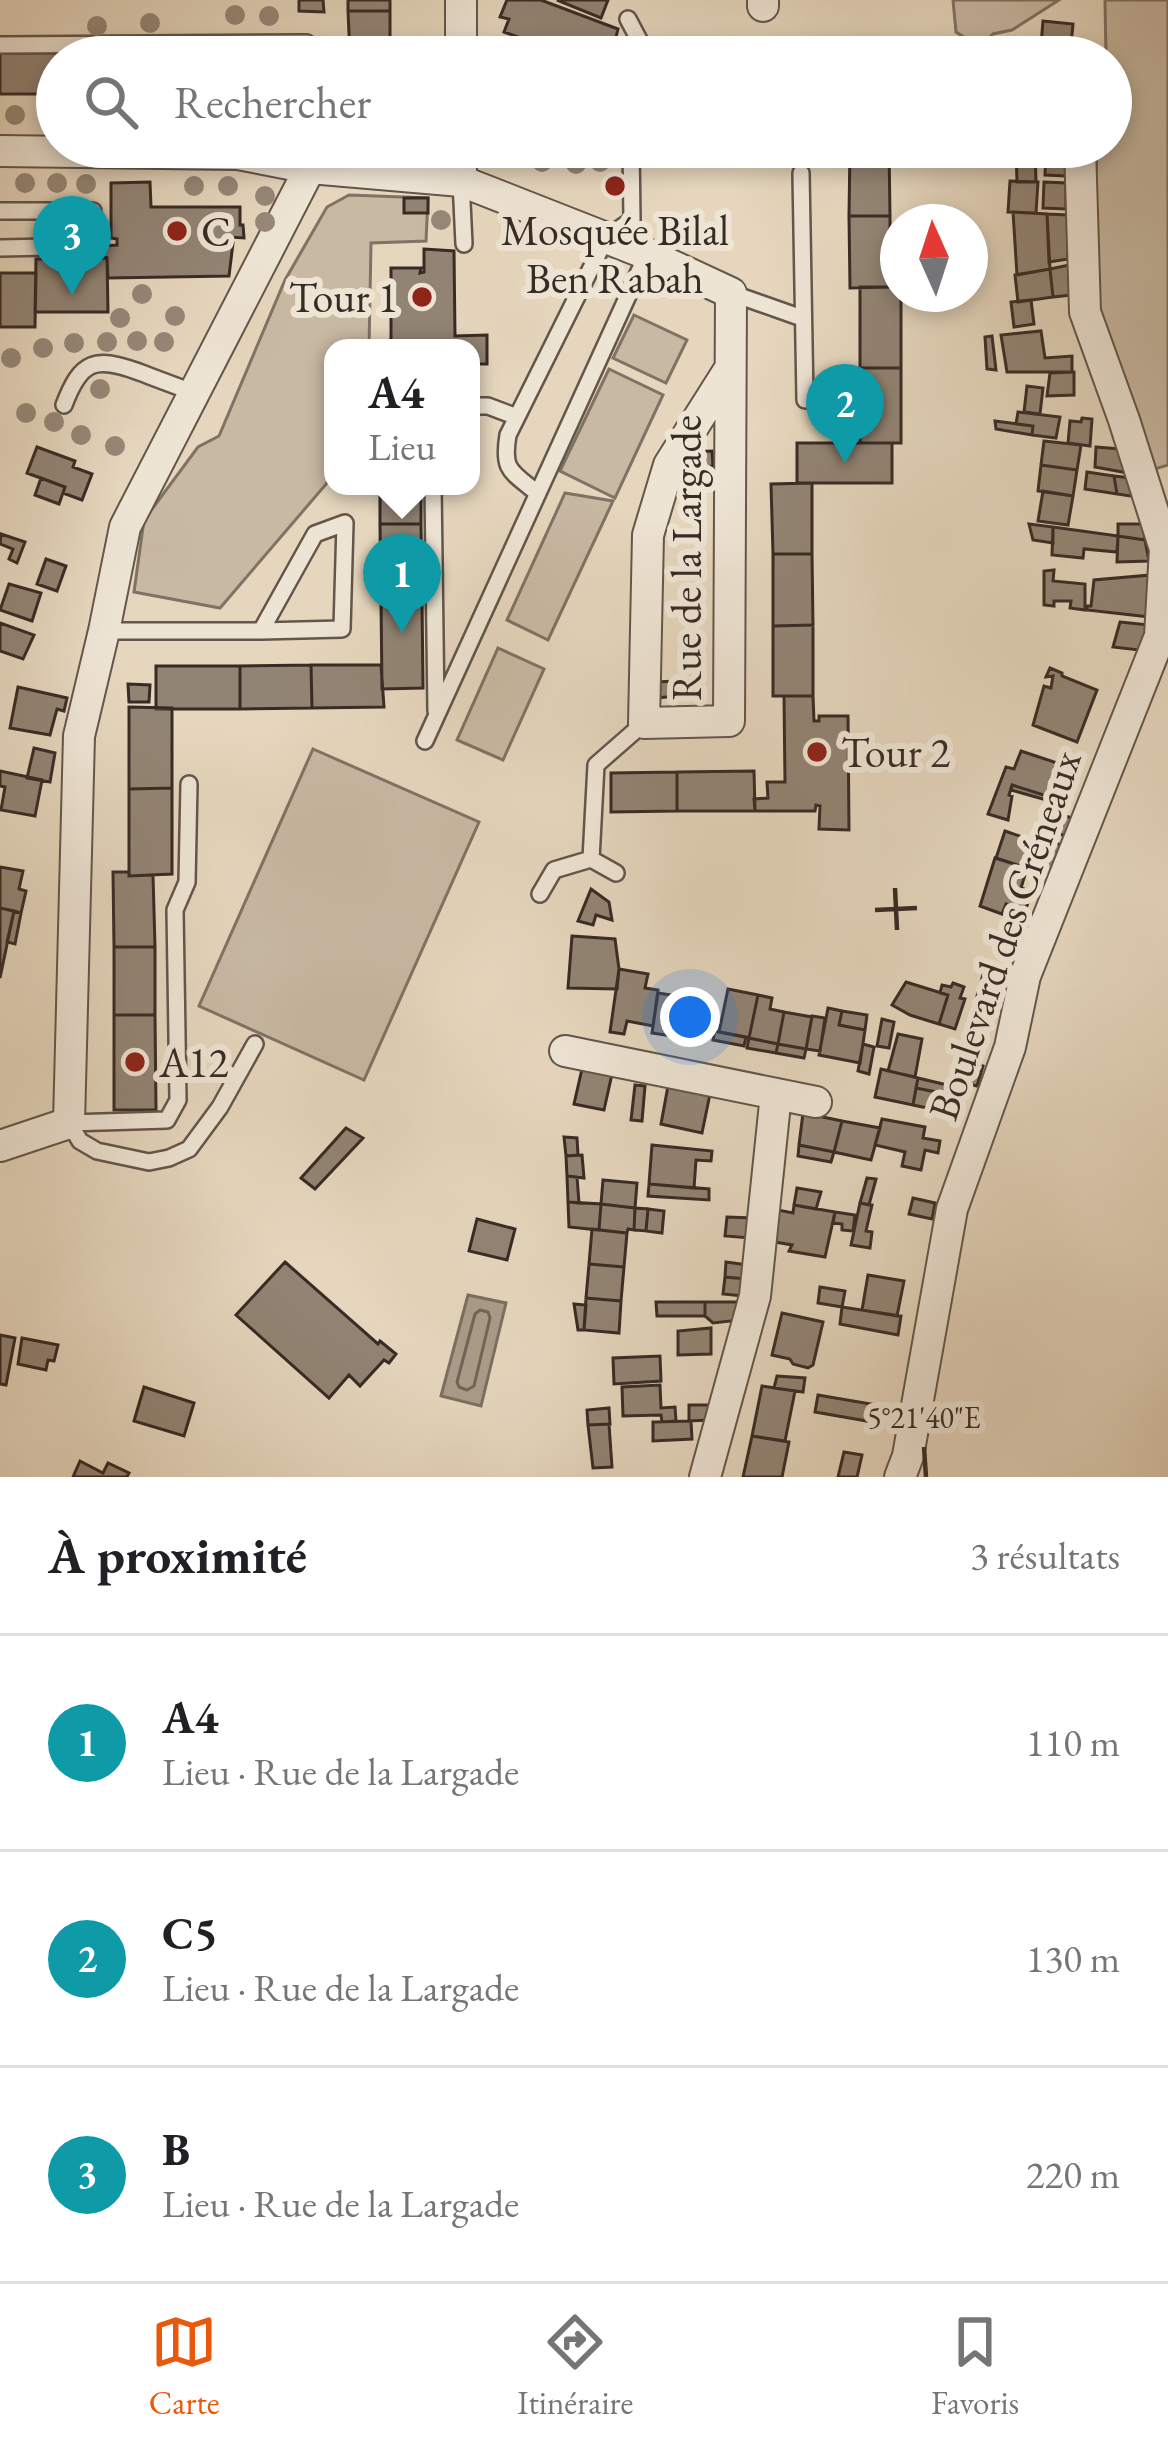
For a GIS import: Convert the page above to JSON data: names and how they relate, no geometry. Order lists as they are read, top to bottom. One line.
{"streets":{"street":["Rue de la Largade","Boulevard des Créneaux"]},"places":["Mosquée Bilal Ben Rabah","C","Tour 1","Tour 2","A12"],"north":"top","page":{"search":"Rechercher","pins":["3","2","1"],"popup":["A4","Lieu"],"heading":["À proximité","3 résultats"],"list":[{"mark":"1","name":"A4","note":"Lieu · Rue de la Largade","value":"110 m"},{"mark":"2","name":"C5","note":"Lieu · Rue de la Largade","value":"130 m"},{"mark":"3","name":"B","note":"Lieu · Rue de la Largade","value":"220 m"}],"nav":["Carte","Itinéraire","Favoris"]},"coordinates":["5°21'40\"E"]}
